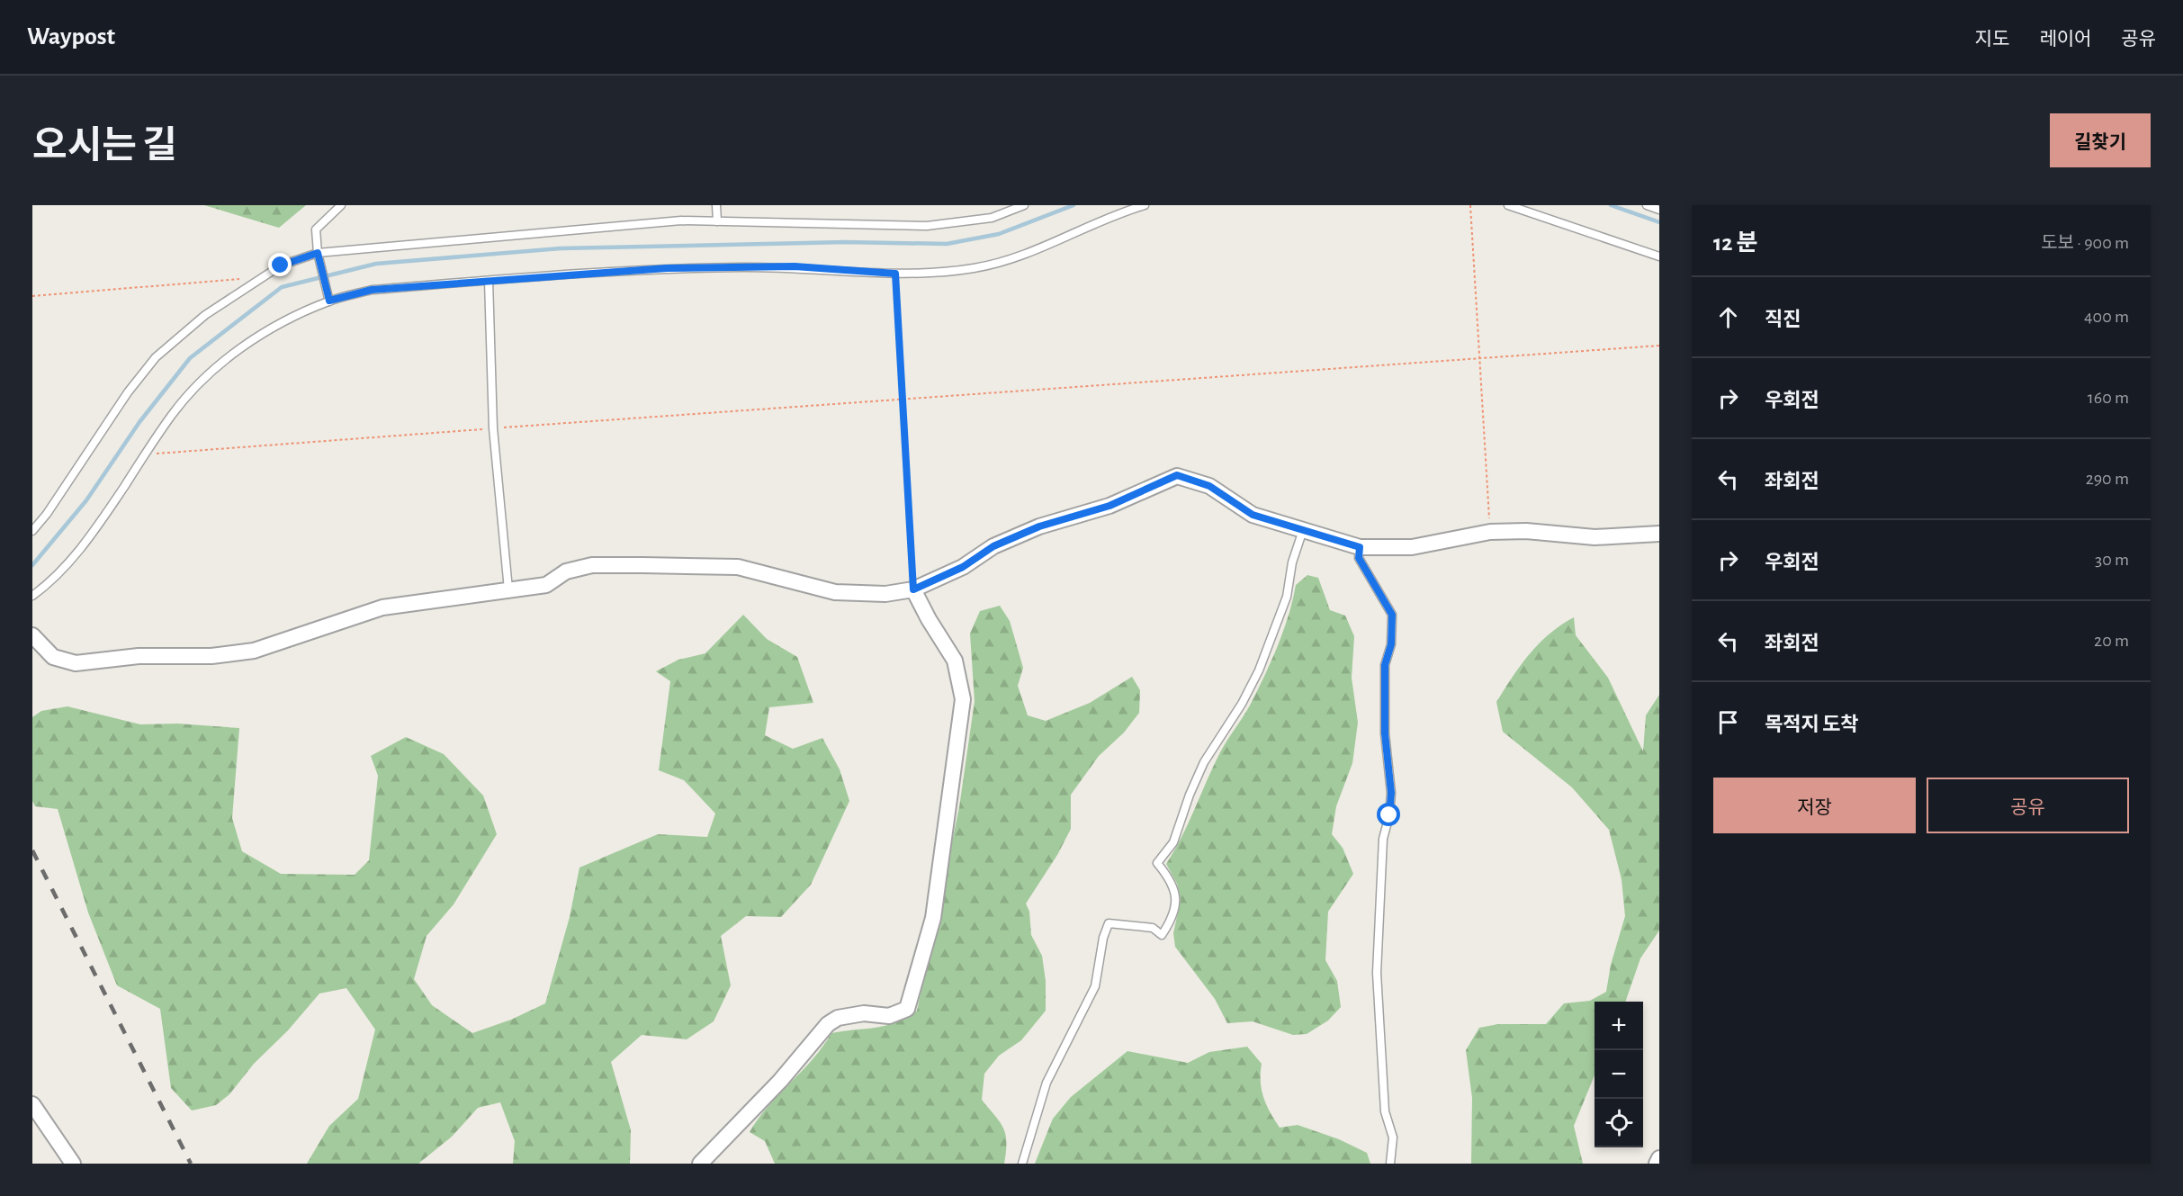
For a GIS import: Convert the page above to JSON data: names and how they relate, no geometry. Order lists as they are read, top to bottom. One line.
{"page":{"header":"Waypost","nav":["지도","레이어","공유"],"title":"오시는 길","buttons":["길찾기",["저장","공유"]],"heading":["12 분","도보 · 900 m"],"list":[["직진","400 m"],["우회전","160 m"],["좌회전","290 m"],["우회전","30 m"],["좌회전","20 m"],"목적지 도착"],"map_buttons":["+","−"]}}
